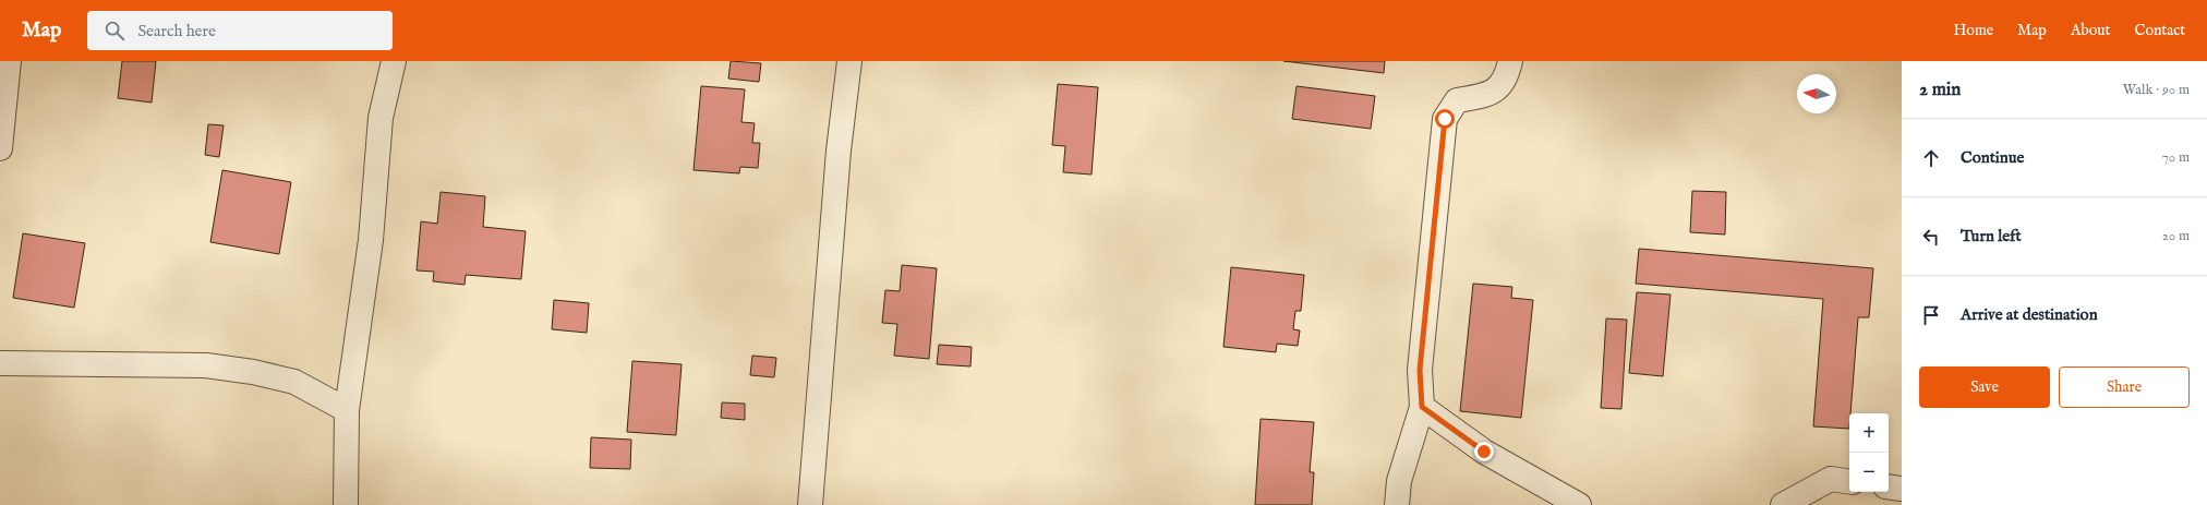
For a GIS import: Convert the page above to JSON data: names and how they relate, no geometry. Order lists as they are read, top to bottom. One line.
{"north":"left","page":{"header":"Map","search":"Search here","nav":["Home","Map","About","Contact"],"heading":["2 min","Walk · 90 m"],"list":[["Continue","70 m"],["Turn left","20 m"],"Arrive at destination"],"buttons":["Save","Share"],"map_buttons":["+","−"]}}
